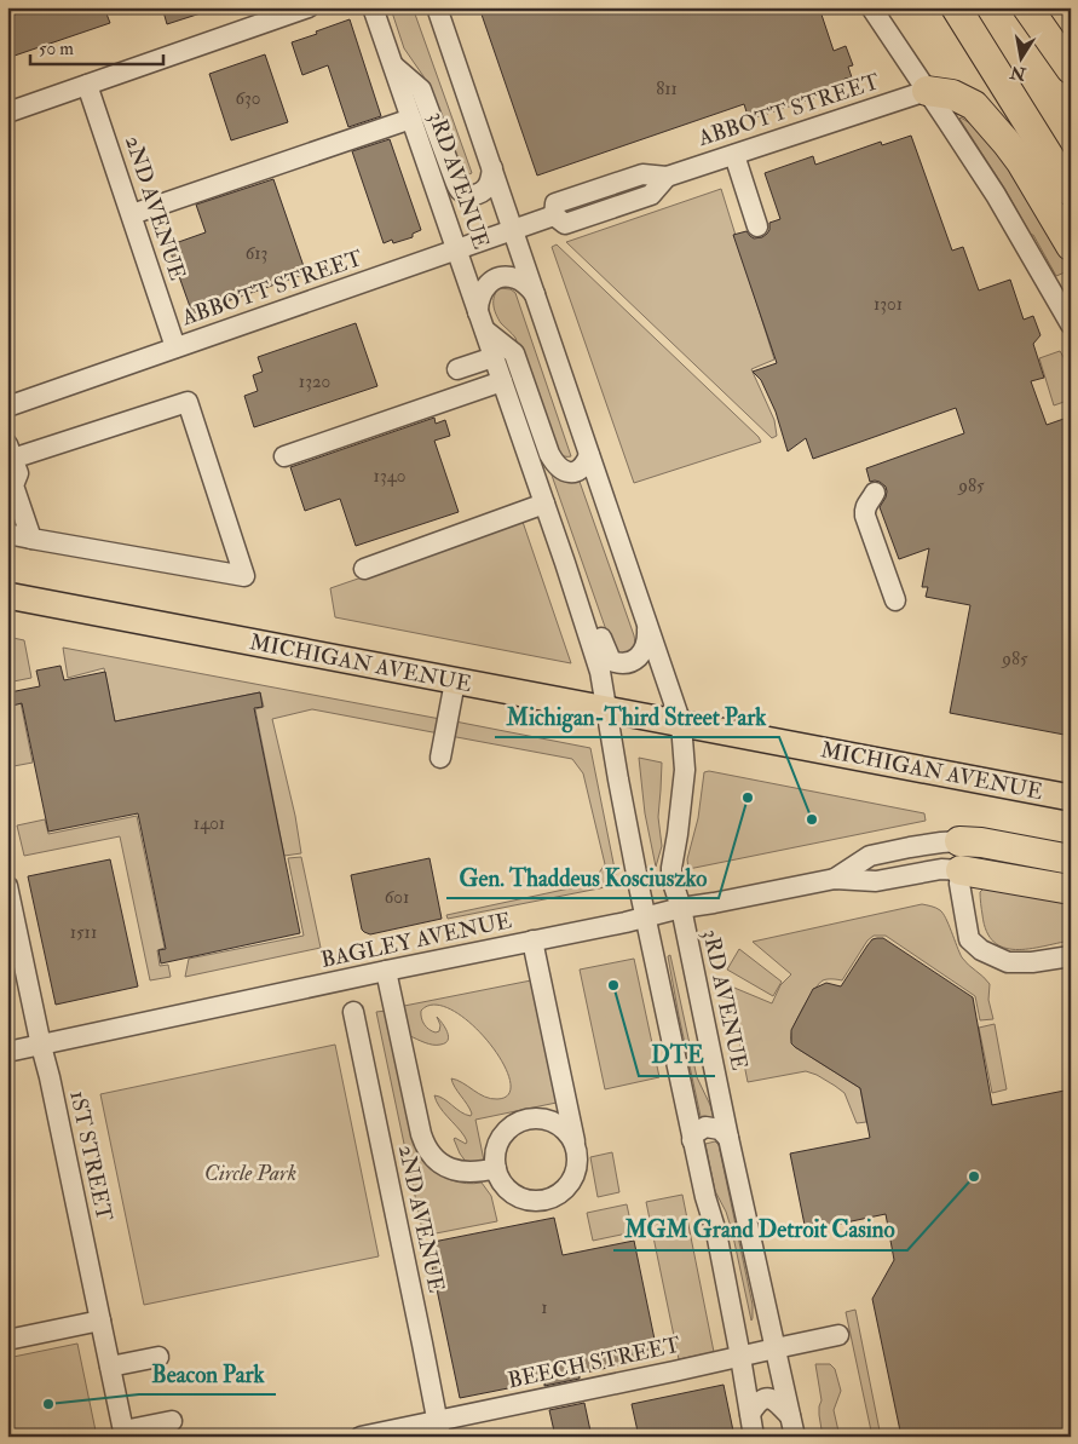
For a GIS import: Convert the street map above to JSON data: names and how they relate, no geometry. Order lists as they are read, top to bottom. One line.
{"streets":{"main road":["MICHIGAN AVENUE"],"street":["ABBOTT STREET","3RD AVENUE","2ND AVENUE","BAGLEY AVENUE","1ST STREET","BEECH STREET"]},"crossings":[["ABBOTT STREET","3RD AVENUE"],["ABBOTT STREET","2ND AVENUE"],["3RD AVENUE","MICHIGAN AVENUE"],["3RD AVENUE","BAGLEY AVENUE"],["3RD AVENUE","BEECH STREET"],["2ND AVENUE","BEECH STREET"],["BAGLEY AVENUE","1ST STREET"]],"parks":["Circle Park"],"places":["Gen. Thaddeus Kosciuszko","Michigan-Third Street Park","DTE","MGM Grand Detroit Casino","Beacon Park"],"house_numbers":["811","630","613","1301","1320","1340","985","985","1401","601","1511","1"],"scale_bar":"50 m","north":"bottom"}
